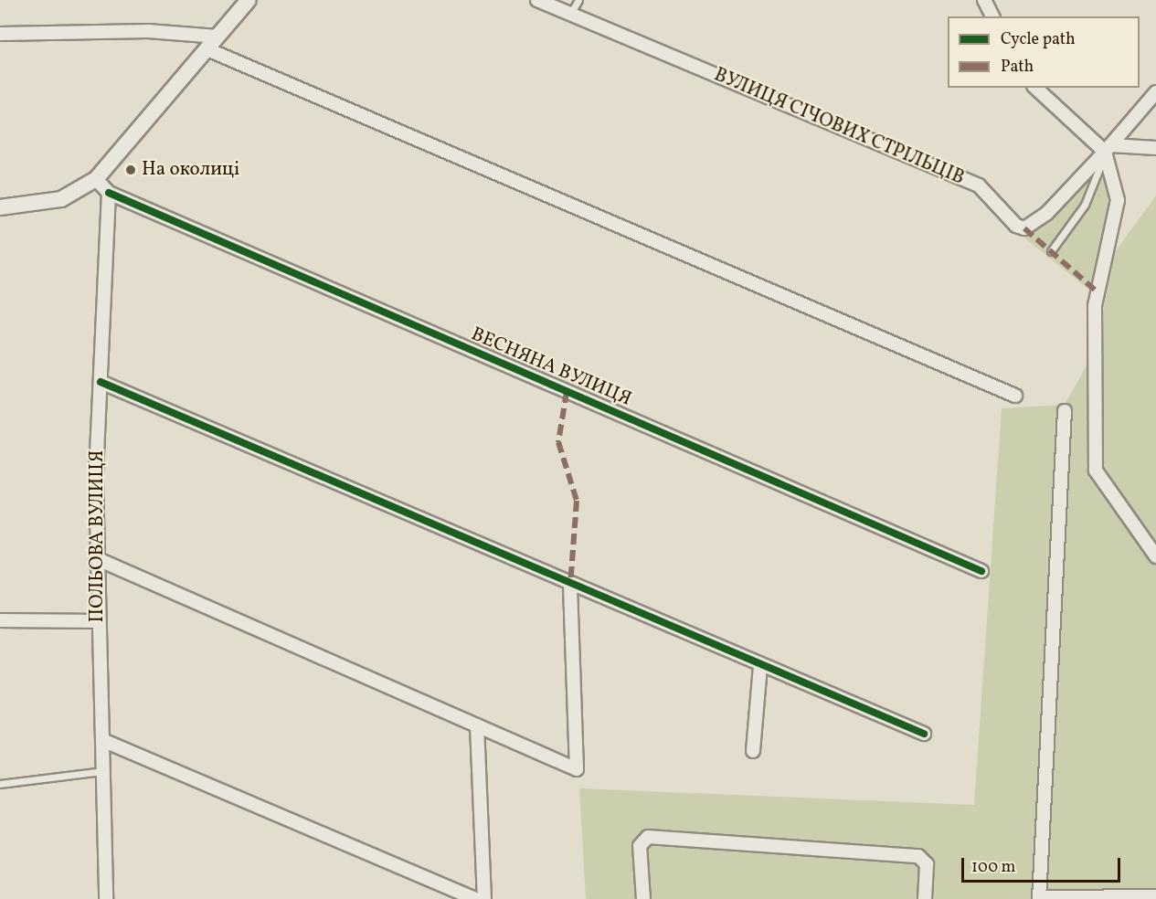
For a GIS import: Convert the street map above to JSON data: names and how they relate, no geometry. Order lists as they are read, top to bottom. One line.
{"streets":{"street":["ВУЛИЦЯ СІЧОВИХ СТРІЛЬЦІВ","ВЕСНЯНА ВУЛИЦЯ","ПОЛЬОВА ВУЛИЦЯ"]},"crossings":[["ВЕСНЯНА ВУЛИЦЯ","ПОЛЬОВА ВУЛИЦЯ"]],"places":["На околиці"],"legend":["Cycle path","Path"],"scale_bar":"100 m"}
